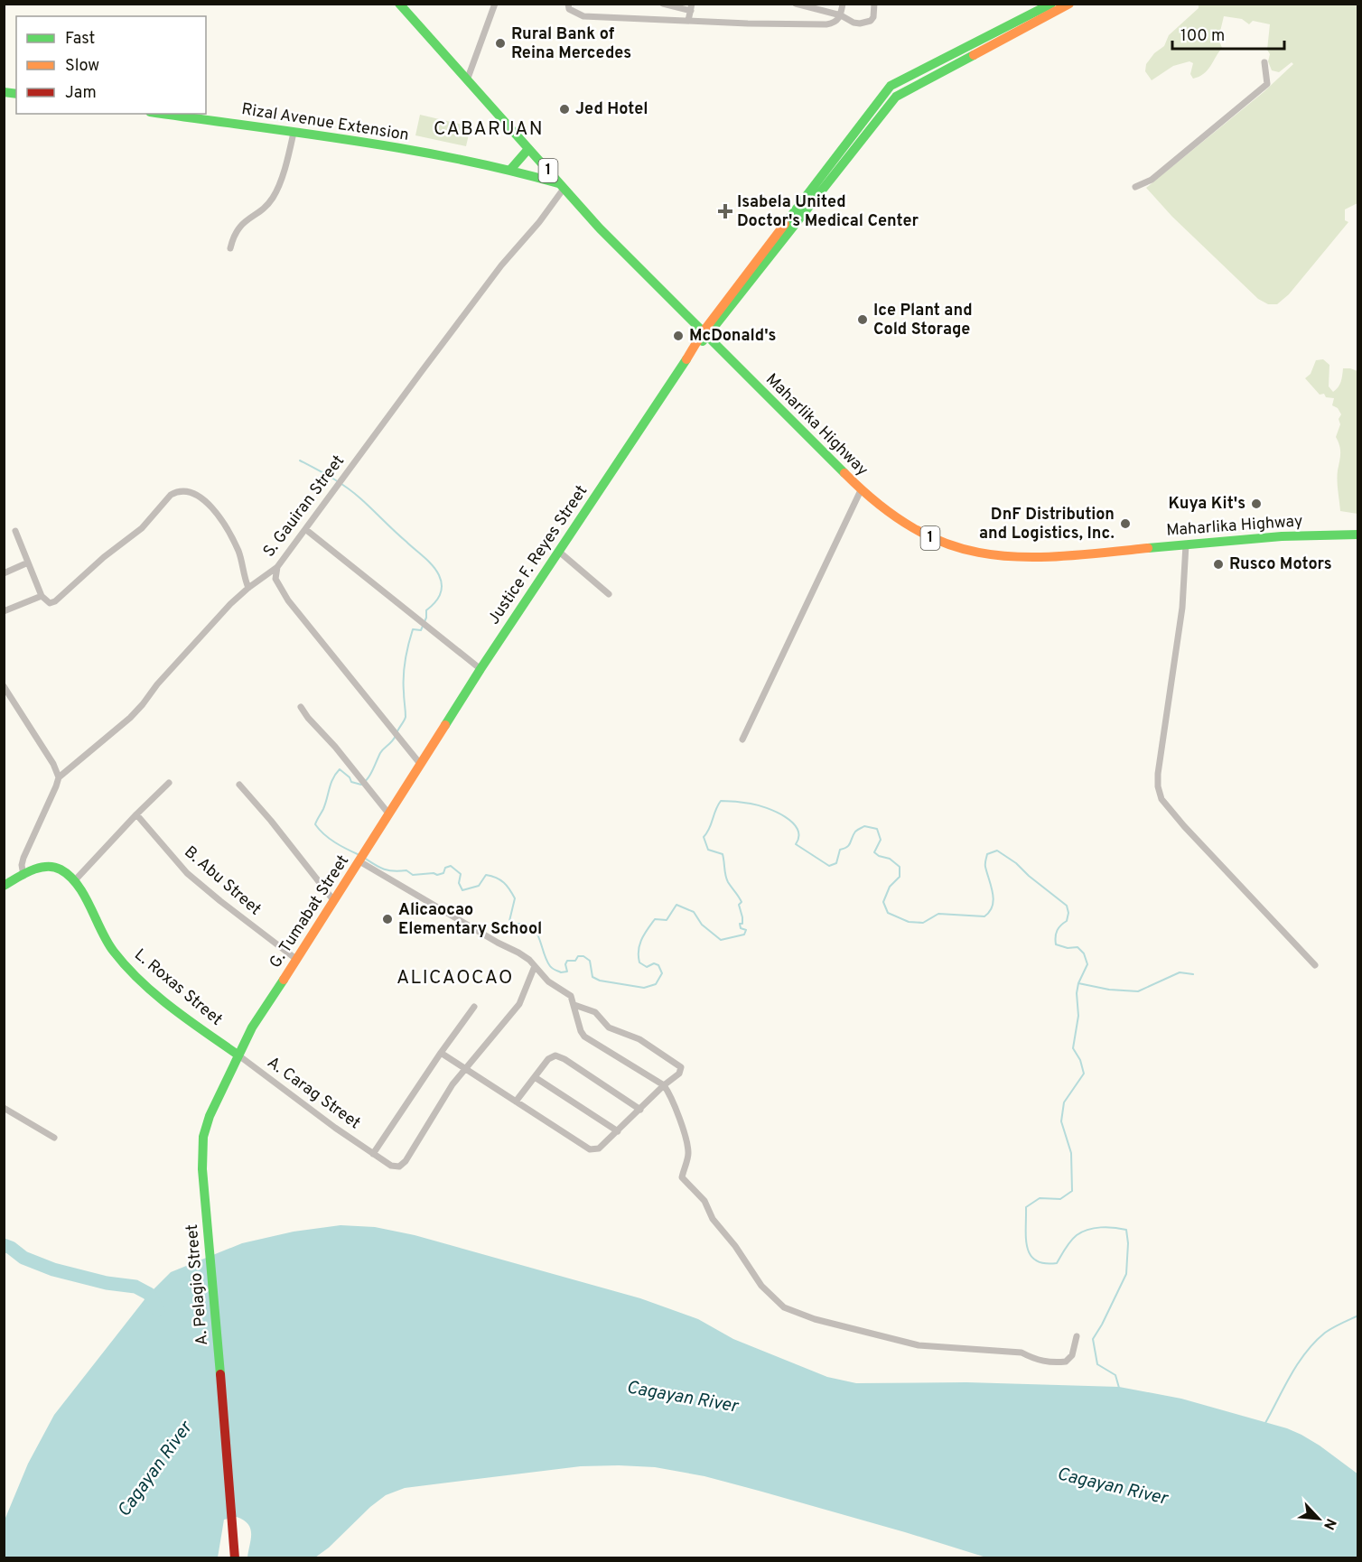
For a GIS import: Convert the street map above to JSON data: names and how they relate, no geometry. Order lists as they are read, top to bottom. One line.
{"streets":{"main road":["Rizal Avenue Extension","1","Maharlika Highway","Justice F. Reyes Street","G. Tumabat Street","L. Roxas Street","A. Pelagio Street"],"street":["S. Gauiran Street","B. Abu Street","A. Carag Street"]},"crossings":[["Rizal Avenue Extension","Maharlika Highway"],["Rizal Avenue Extension","S. Gauiran Street"],["Maharlika Highway","S. Gauiran Street"],["Maharlika Highway","Justice F. Reyes Street"],["Justice F. Reyes Street","G. Tumabat Street"],["B. Abu Street","G. Tumabat Street"],["G. Tumabat Street","L. Roxas Street"],["G. Tumabat Street","A. Carag Street"],["G. Tumabat Street","A. Pelagio Street"],["L. Roxas Street","A. Carag Street"],["L. Roxas Street","A. Pelagio Street"],["A. Carag Street","A. Pelagio Street"]],"districts":["CABARUAN","ALICAOCAO"],"water":["Cagayan River"],"places":{"other":["Rural Bank of Reina Mercedes","Jed Hotel","Ice Plant and Cold Storage","McDonald's","Kuya Kit's","DnF Distribution and Logistics, Inc.","Rusco Motors","Alicaocao Elementary School"],"health":["Isabela United Doctor's Medical Center"]},"legend":["Fast","Slow","Jam"],"scale_bar":"100 m","north":"bottom right"}
